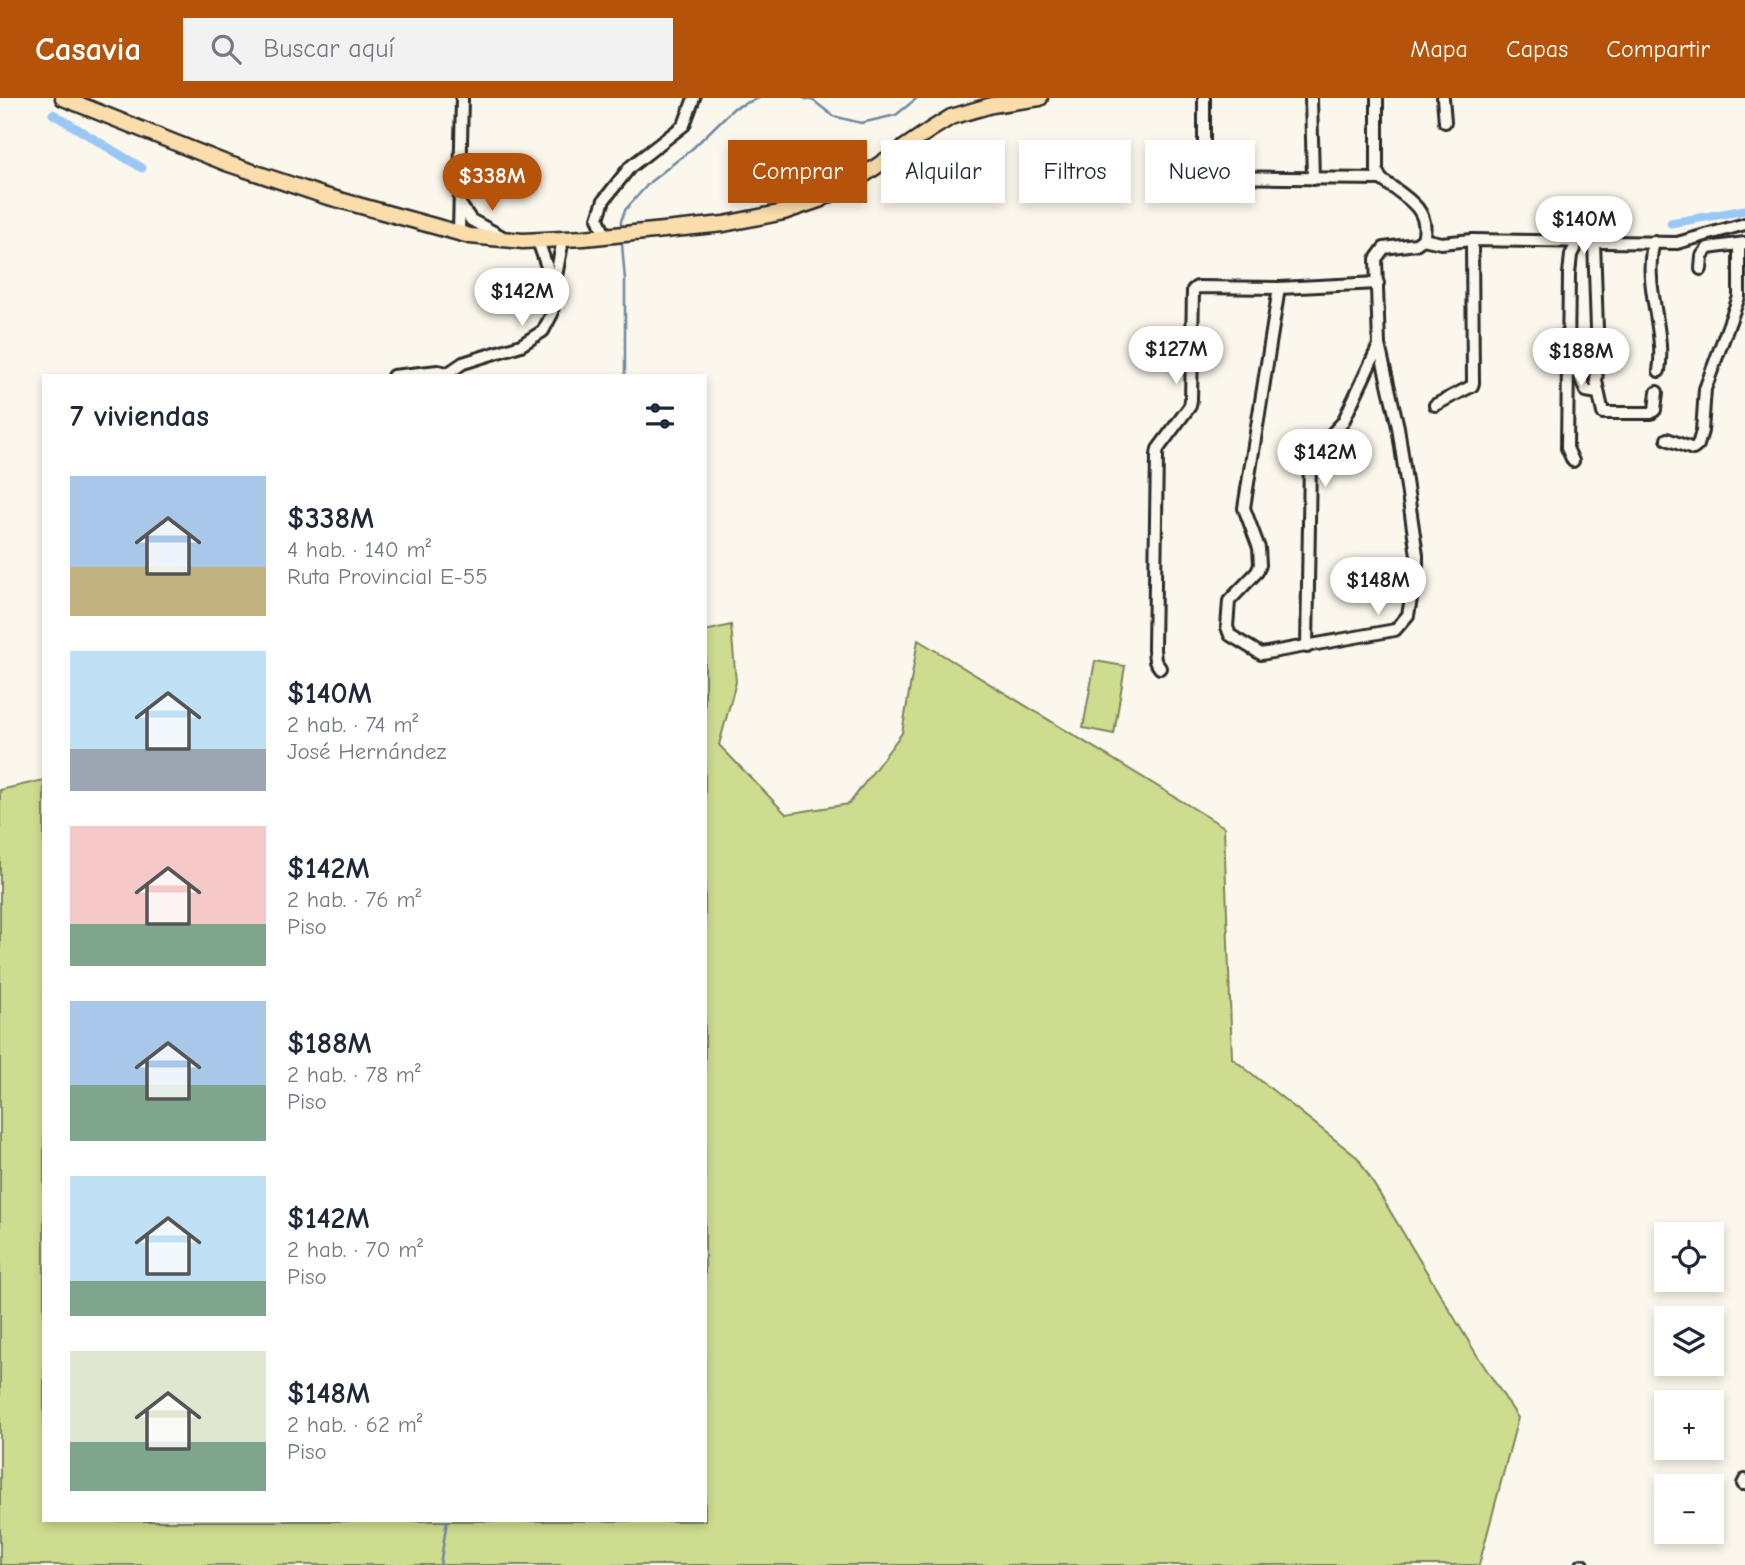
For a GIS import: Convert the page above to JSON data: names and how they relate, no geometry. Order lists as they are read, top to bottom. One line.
{"page":{"header":"Casavia","search":"Buscar aquí","nav":["Mapa","Capas","Compartir"],"chip":["Comprar","Alquilar","Filtros","Nuevo"],"price":["$338M","$140M","$142M","$127M","$188M","$142M","$148M"],"heading":"7 viviendas","list":[{"name":"$338M","note":"4 hab. · 140 m² · Ruta Provincial E-55"},{"name":"$140M","note":"2 hab. · 74 m² · José Hernández"},{"name":"$142M","note":"2 hab. · 76 m² · Piso"},{"name":"$188M","note":"2 hab. · 78 m² · Piso"},{"name":"$142M","note":"2 hab. · 70 m² · Piso"},{"name":"$148M","note":"2 hab. · 62 m² · Piso"}],"map_buttons":["+","−"]}}
